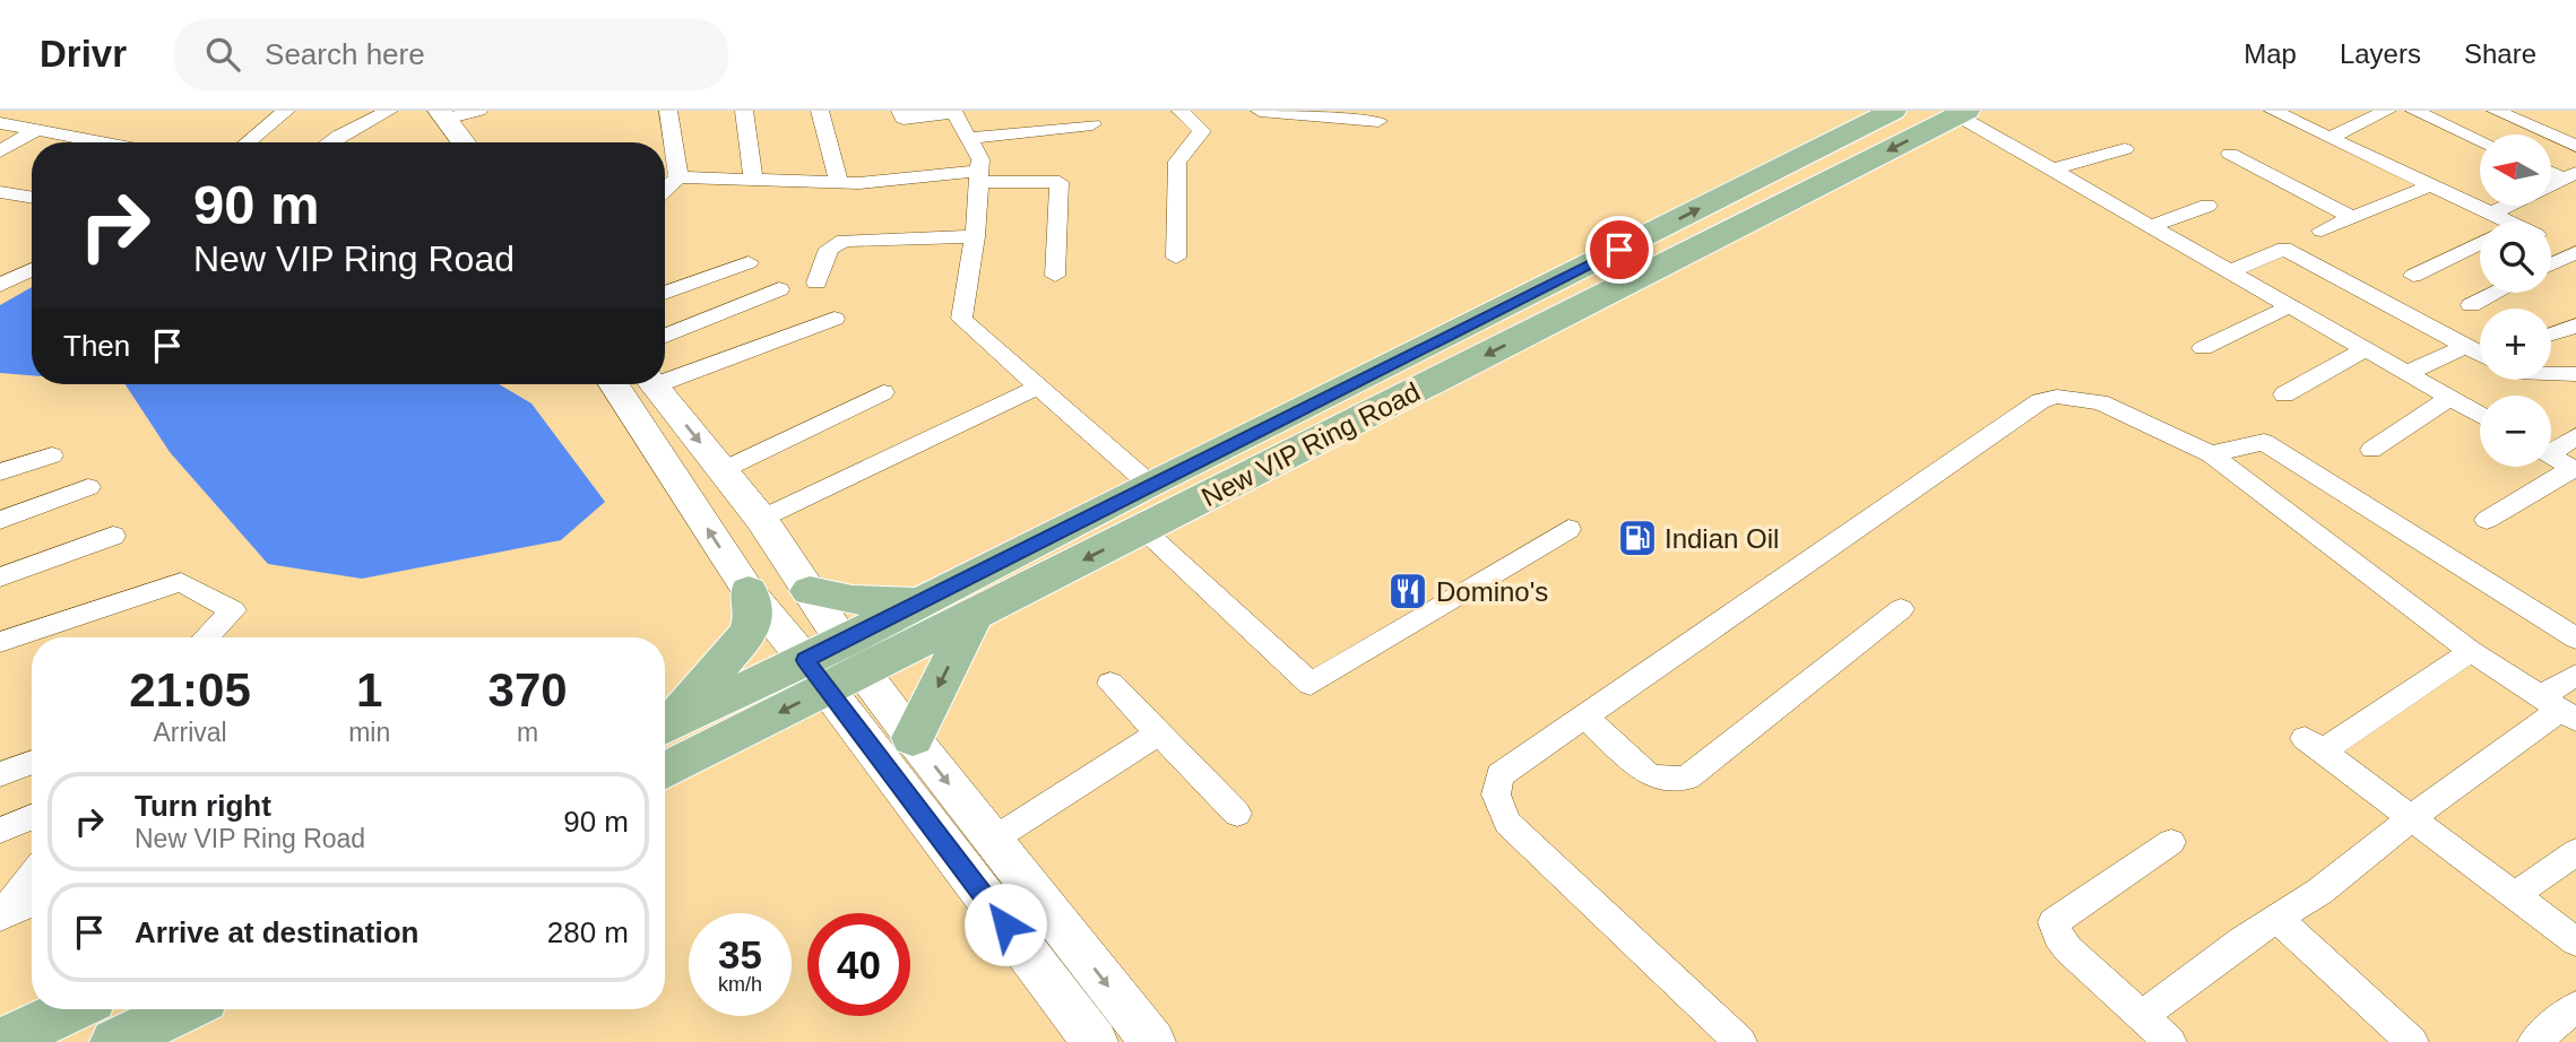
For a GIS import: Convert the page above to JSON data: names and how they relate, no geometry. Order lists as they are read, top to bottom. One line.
{"streets":{"main road":["New VIP Ring Road"]},"places":{"fuel station":["Indian Oil"],"restaurant":["Domino's"]},"north":"left","page":{"header":"Drivr","search":"Search here","nav":["Map","Layers","Share"],"map_buttons":["+","−"],"turn":["90 m","New VIP Ring Road"],"then":"Then","eta":["21:05","Arrival","1","min","370","m"],"list":[{"name":"Turn right","note":"New VIP Ring Road","value":"90 m"},{"name":"Arrive at destination","value":"280 m"}],"speed":"35 km/h","limit":"40"}}
